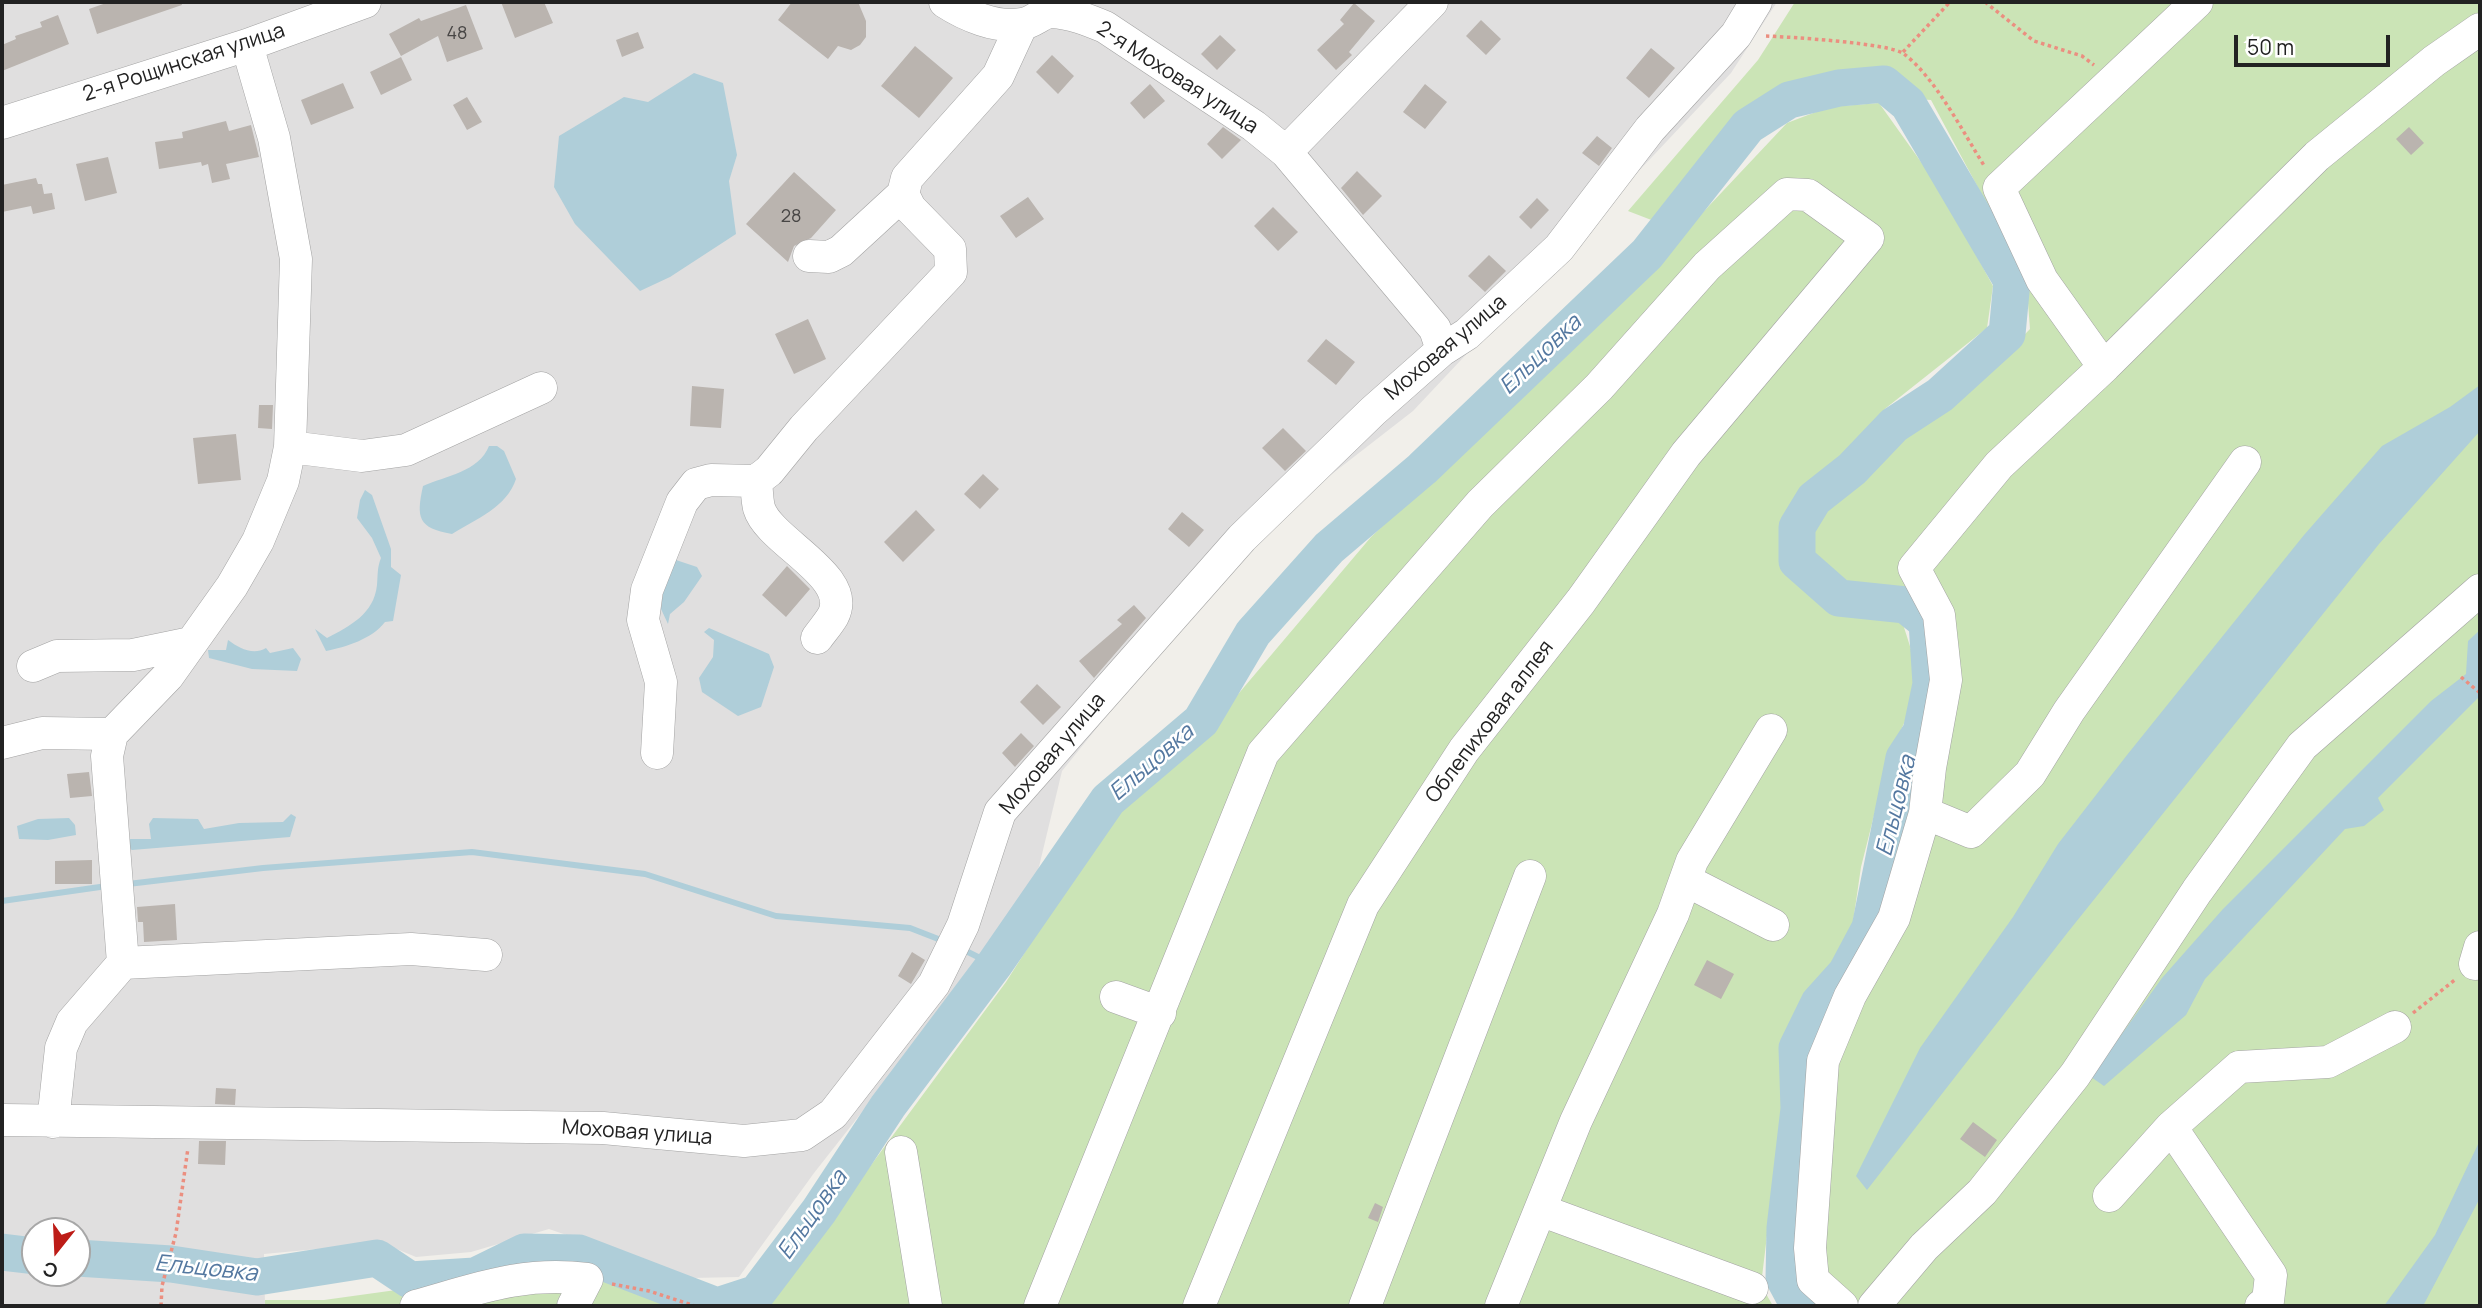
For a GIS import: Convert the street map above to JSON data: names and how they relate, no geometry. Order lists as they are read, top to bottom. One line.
{"streets":{"street":["2-я Рощинская улица","2-я Моховая улица","Моховая улица","Облепиховая аллея"]},"crossings":[["2-я Моховая улица","Моховая улица"]],"water":["Ельцовка"],"house_numbers":["48","28"],"scale_bar":"50 m","north":"bottom"}
